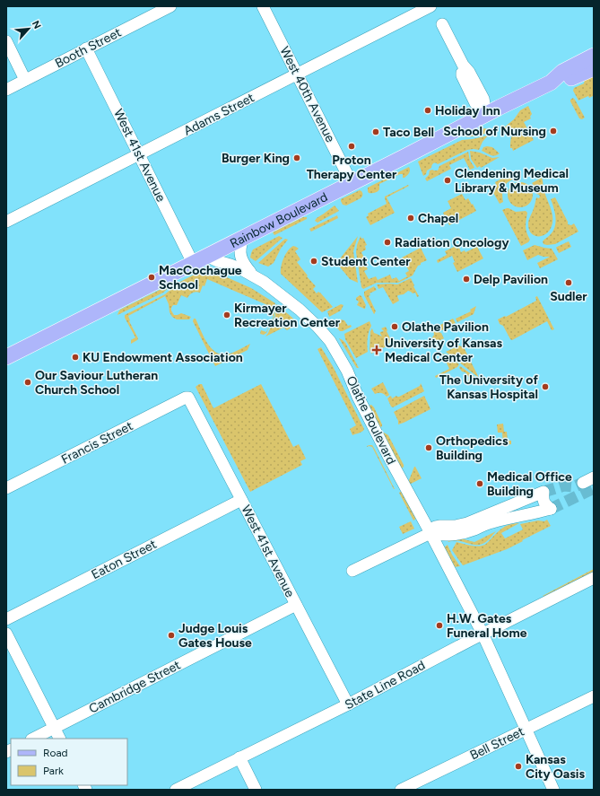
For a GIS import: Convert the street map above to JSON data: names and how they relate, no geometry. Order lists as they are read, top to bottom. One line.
{"streets":{"main road":["Rainbow Boulevard"],"street":["Booth Street","West 40th Avenue","Adams Street","West 41st Avenue","Olathe Boulevard","Francis Street","Eaton Street","State Line Road","Cambridge Street","Bell Street"]},"crossings":[["Booth Street","West 41st Avenue"],["West 40th Avenue","Adams Street"],["West 40th Avenue","Rainbow Boulevard"],["Adams Street","West 41st Avenue"],["West 41st Avenue","Rainbow Boulevard"],["West 41st Avenue","Olathe Boulevard"],["West 41st Avenue","Francis Street"],["West 41st Avenue","Eaton Street"],["West 41st Avenue","State Line Road"],["West 41st Avenue","Cambridge Street"],["Rainbow Boulevard","Olathe Boulevard"],["Olathe Boulevard","State Line Road"],["Olathe Boulevard","Bell Street"]],"places":{"other":["Holiday Inn","School of Nursing","Taco Bell","Proton Therapy Center","Burger King","Clendening Medical Library & Museum","Chapel","Radiation Oncology","Student Center","MacCochague School","Delp Pavilion","Sudler","Kirmayer Recreation Center","Olathe Pavilion","KU Endowment Association","Our Saviour Lutheran Church School","The University of Kansas Hospital","Orthopedics Building","Medical Office Building","H.W. Gates Funeral Home","Judge Louis Gates House","Kansas City Oasis"],"health":["University of Kansas Medical Center"]},"legend":["Road","Park"],"north":"top right"}
